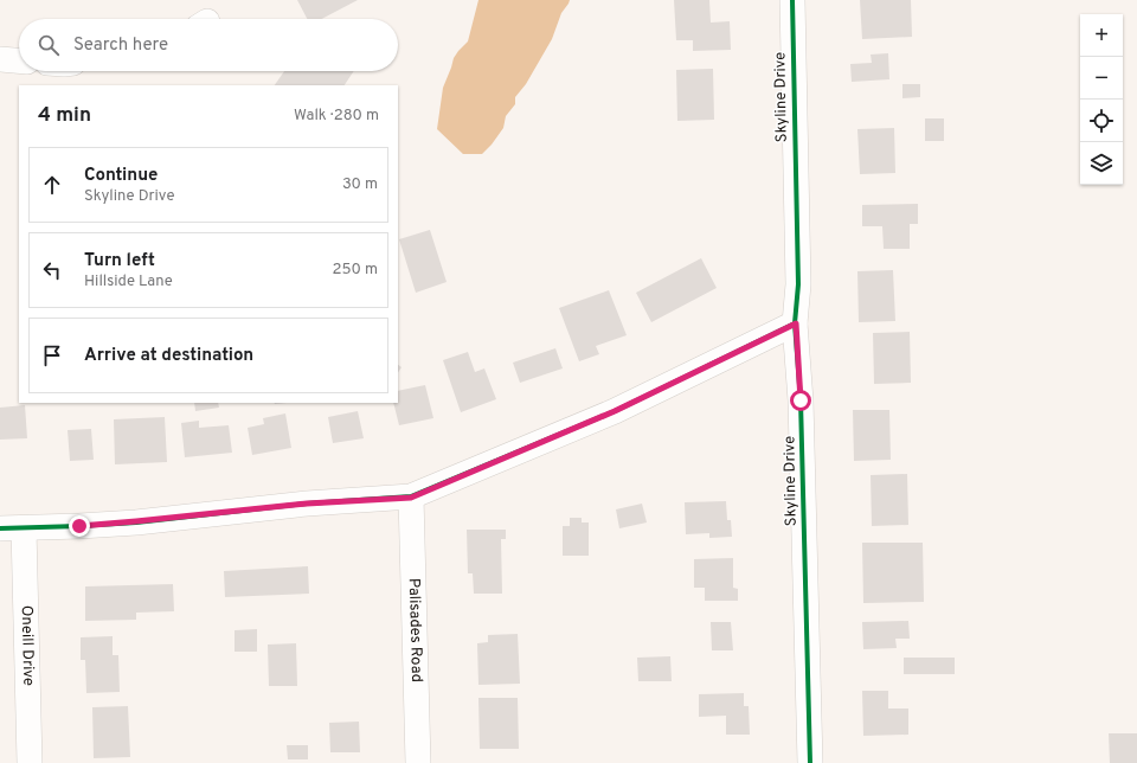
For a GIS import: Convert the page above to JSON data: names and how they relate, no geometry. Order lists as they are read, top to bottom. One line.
{"streets":{"street":["Skyline Drive","Palisades Road","Oneill Drive"]},"page":{"map_buttons":["+","−"],"search":"Search here","heading":["4 min","Walk · 280 m"],"list":[["Continue","Skyline Drive","30 m"],["Turn left","Hillside Lane","250 m"],"Arrive at destination"]}}
